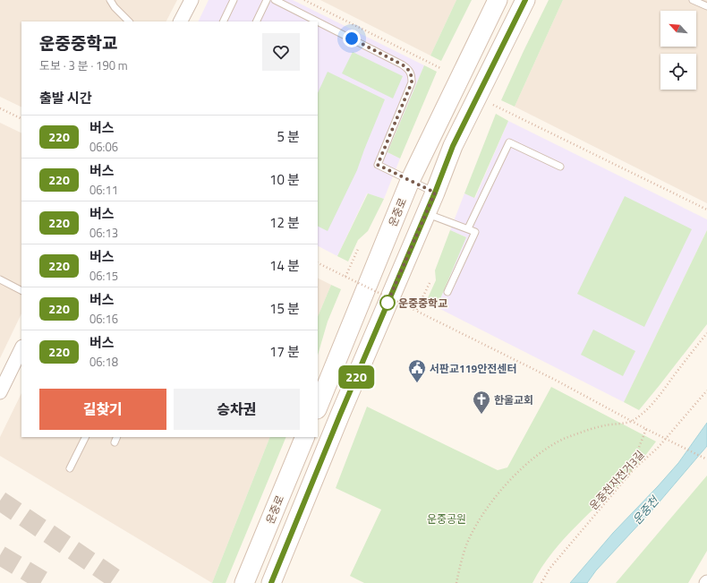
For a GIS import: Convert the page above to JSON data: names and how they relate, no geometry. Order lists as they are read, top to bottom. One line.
{"streets":{"main road":["운중로"],"path":["운중천자전거3길"]},"water":["운중천"],"parks":["운중공원"],"places":{"other":["운중중학교"],"public building":["서판교119안전센터"],"church":["한울교회"]},"lines":["bus line 220"],"north":"top left","page":{"on_map":"220","heading":[["운중중학교","도보 · 3 분 · 190 m"],"출발 시간"],"list":[{"mark":"220","name":"버스","note":"06:06","value":"5 분"},{"mark":"220","name":"버스","note":"06:11","value":"10 분"},{"mark":"220","name":"버스","note":"06:13","value":"12 분"},{"mark":"220","name":"버스","note":"06:15","value":"14 분"},{"mark":"220","name":"버스","note":"06:16","value":"15 분"},{"mark":"220","name":"버스","note":"06:18","value":"17 분"}],"buttons":["길찾기","승차권"]}}
